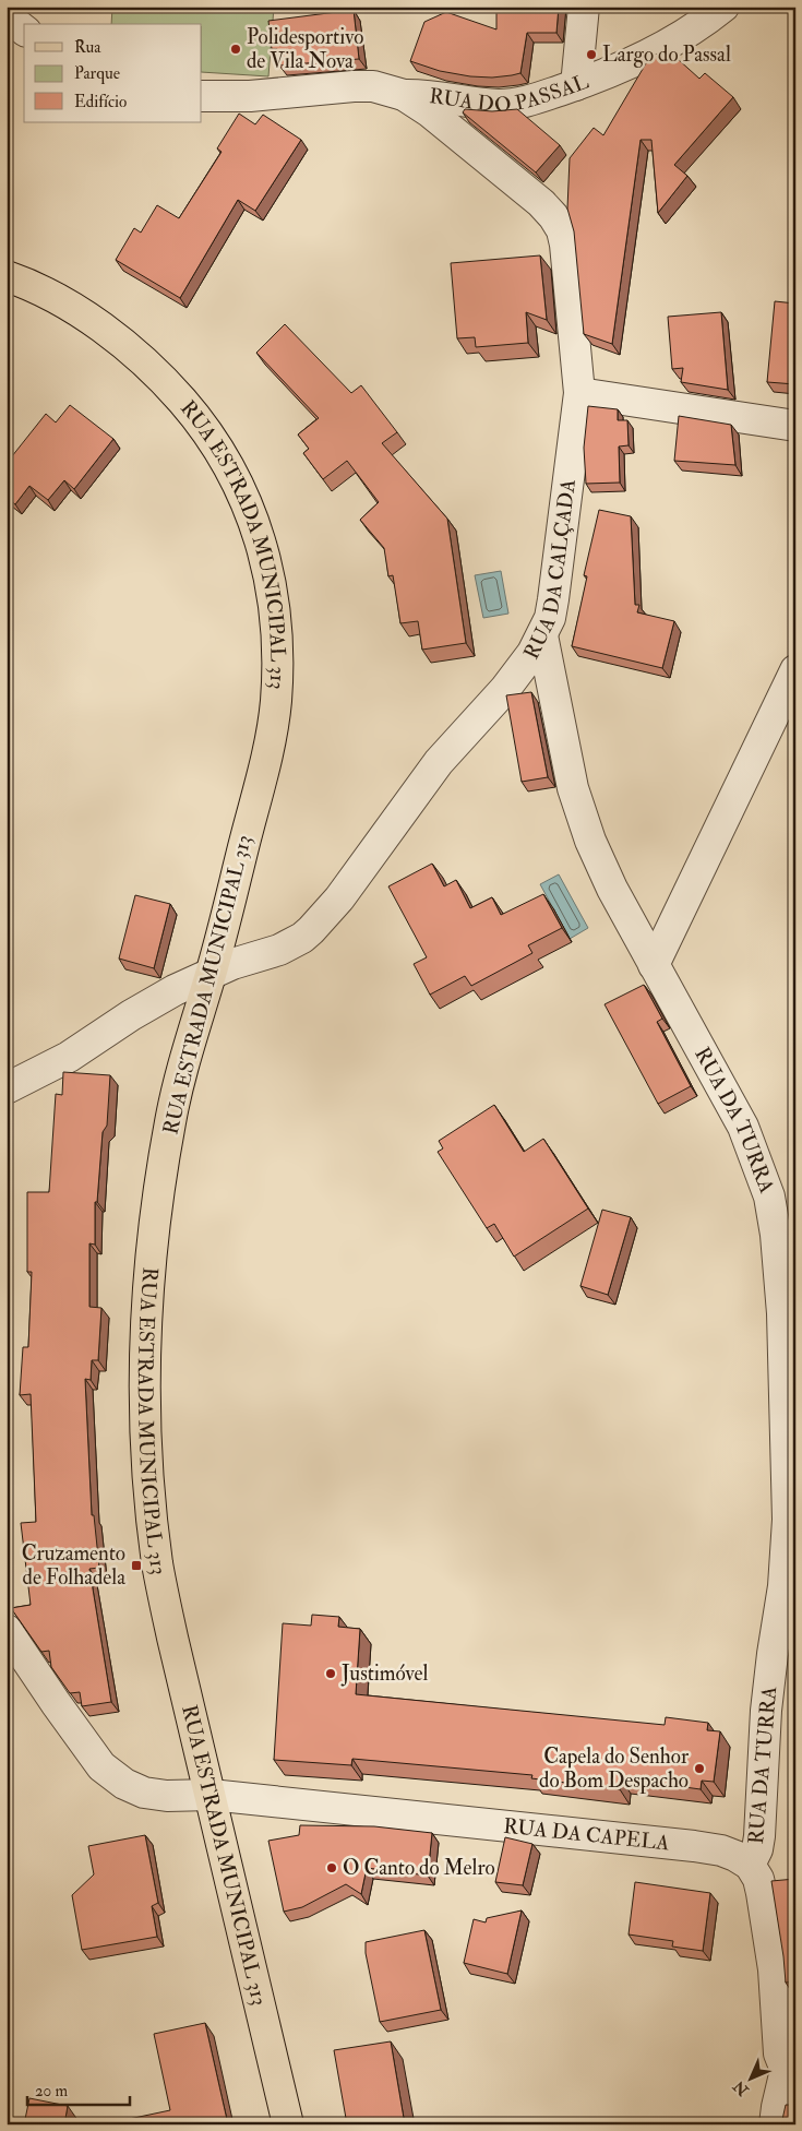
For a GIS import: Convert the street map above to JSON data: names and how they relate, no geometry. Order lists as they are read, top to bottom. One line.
{"streets":{"main road":["RUA ESTRADA MUNICIPAL 313"],"street":["RUA DO PASSAL","RUA DA CALÇADA","RUA DA TURRA","RUA DA CAPELA"]},"crossings":[["RUA DO PASSAL","RUA DA CALÇADA"],["RUA ESTRADA MUNICIPAL 313","RUA DA CALÇADA"],["RUA ESTRADA MUNICIPAL 313","RUA DA CAPELA"],["RUA DA CALÇADA","RUA DA TURRA"],["RUA DA TURRA","RUA DA CAPELA"]],"places":{"other":["Polidesportivo de Vila Nova","Largo do Passal","Justimóvel","Capela do Senhor do Bom Despacho","O Canto do Melro"],"transit":["Cruzamento de Folhadela"]},"legend":["Rua","Parque","Edifício"],"scale_bar":"20 m","north":"bottom left"}
